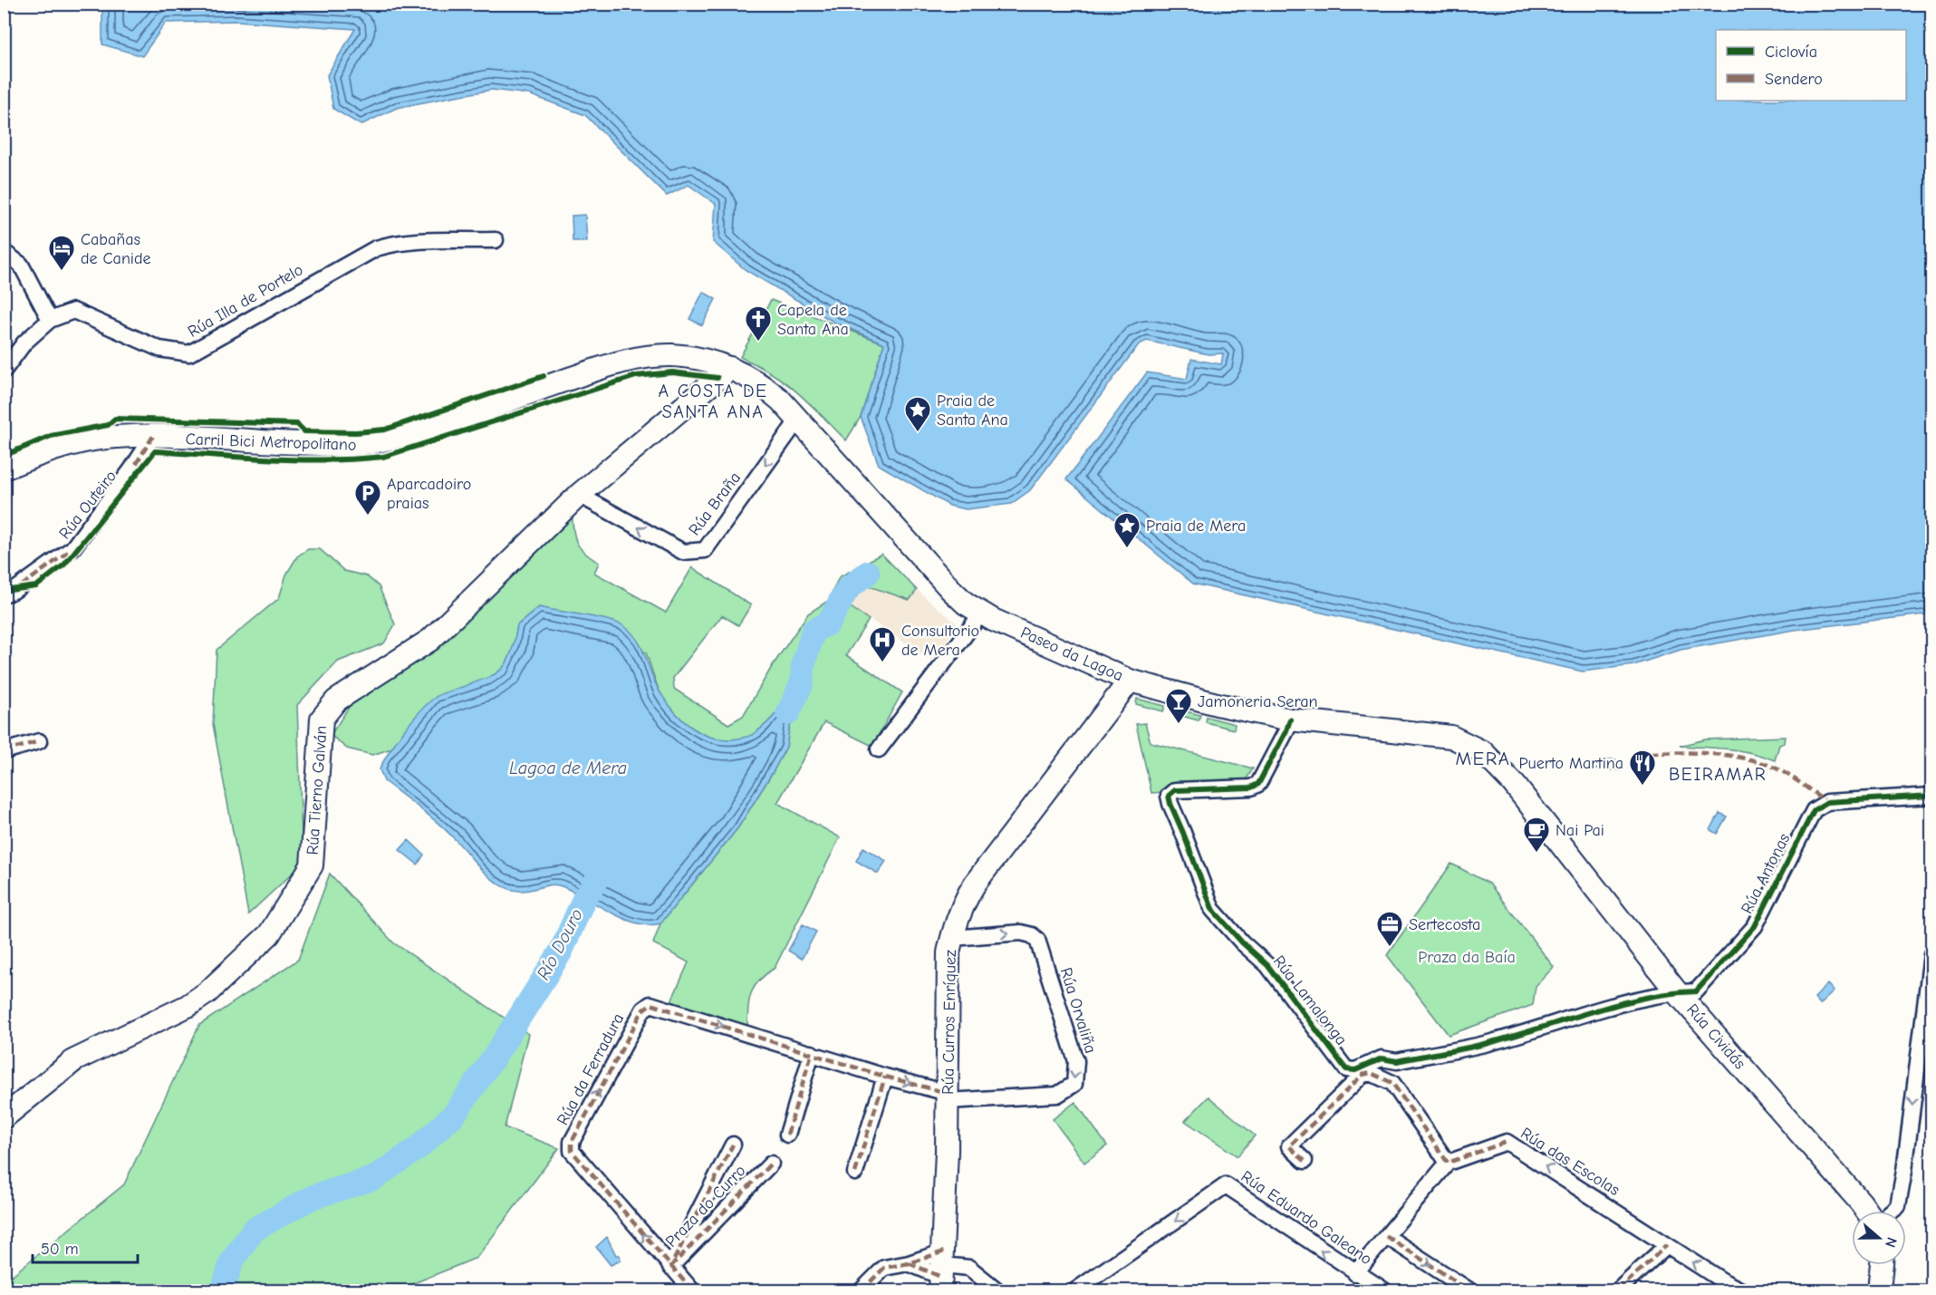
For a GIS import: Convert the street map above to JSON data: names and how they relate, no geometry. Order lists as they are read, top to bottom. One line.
{"streets":{"main road":["Paseo da Lagoa","Rúa Tierno Galván","Rúa Curros Enríquez","Rúa Cividás"],"street":["Rúa Illa de Portelo","Rúa Braña","Rúa Outeiro","Rúa Antonas","Rúa Lamalonga","Rúa Orvaliña","Rúa da Ferradura","Rúa das Escolas","Praza do Curro","Rúa Eduardo Galeano"],"cycle path":["Carril Bici Metropolitano"]},"crossings":[["Rúa Braña","Paseo da Lagoa"],["Rúa Braña","Rúa Tierno Galván"],["Rúa Outeiro","Paseo da Lagoa"],["Paseo da Lagoa","Rúa Tierno Galván"],["Paseo da Lagoa","Rúa Lamalonga"],["Paseo da Lagoa","Rúa Curros Enríquez"],["Paseo da Lagoa","Rúa Cividás"],["Rúa Antonas","Rúa Lamalonga"],["Rúa Antonas","Rúa Cividás"],["Rúa Lamalonga","Rúa Cividás"],["Rúa Orvaliña","Rúa Curros Enríquez"],["Rúa Orvaliña","Rúa da Ferradura"],["Rúa Curros Enríquez","Rúa da Ferradura"],["Rúa da Ferradura","Praza do Curro"]],"one_way":["Rúa das Escolas"],"districts":["A COSTA DE SANTA ANA","MERA","BEIRAMAR"],"water":["Lagoa de Mera","Río Douro"],"parks":["Praza da Baía"],"places":{"hotel":["Cabañas de Canide"],"church":["Capela de Santa Ana"],"place":["Praia de Santa Ana","Praia de Mera"],"parking":["Aparcadoiro praias"],"hospital":["Consultorio de Mera"],"bar":["Jamoneria Seran"],"restaurant":["Puerto Martina"],"cafe":["Nai Pai"],"office":["Sertecosta"]},"legend":["Ciclovía","Sendero"],"scale_bar":"50 m","north":"right"}
